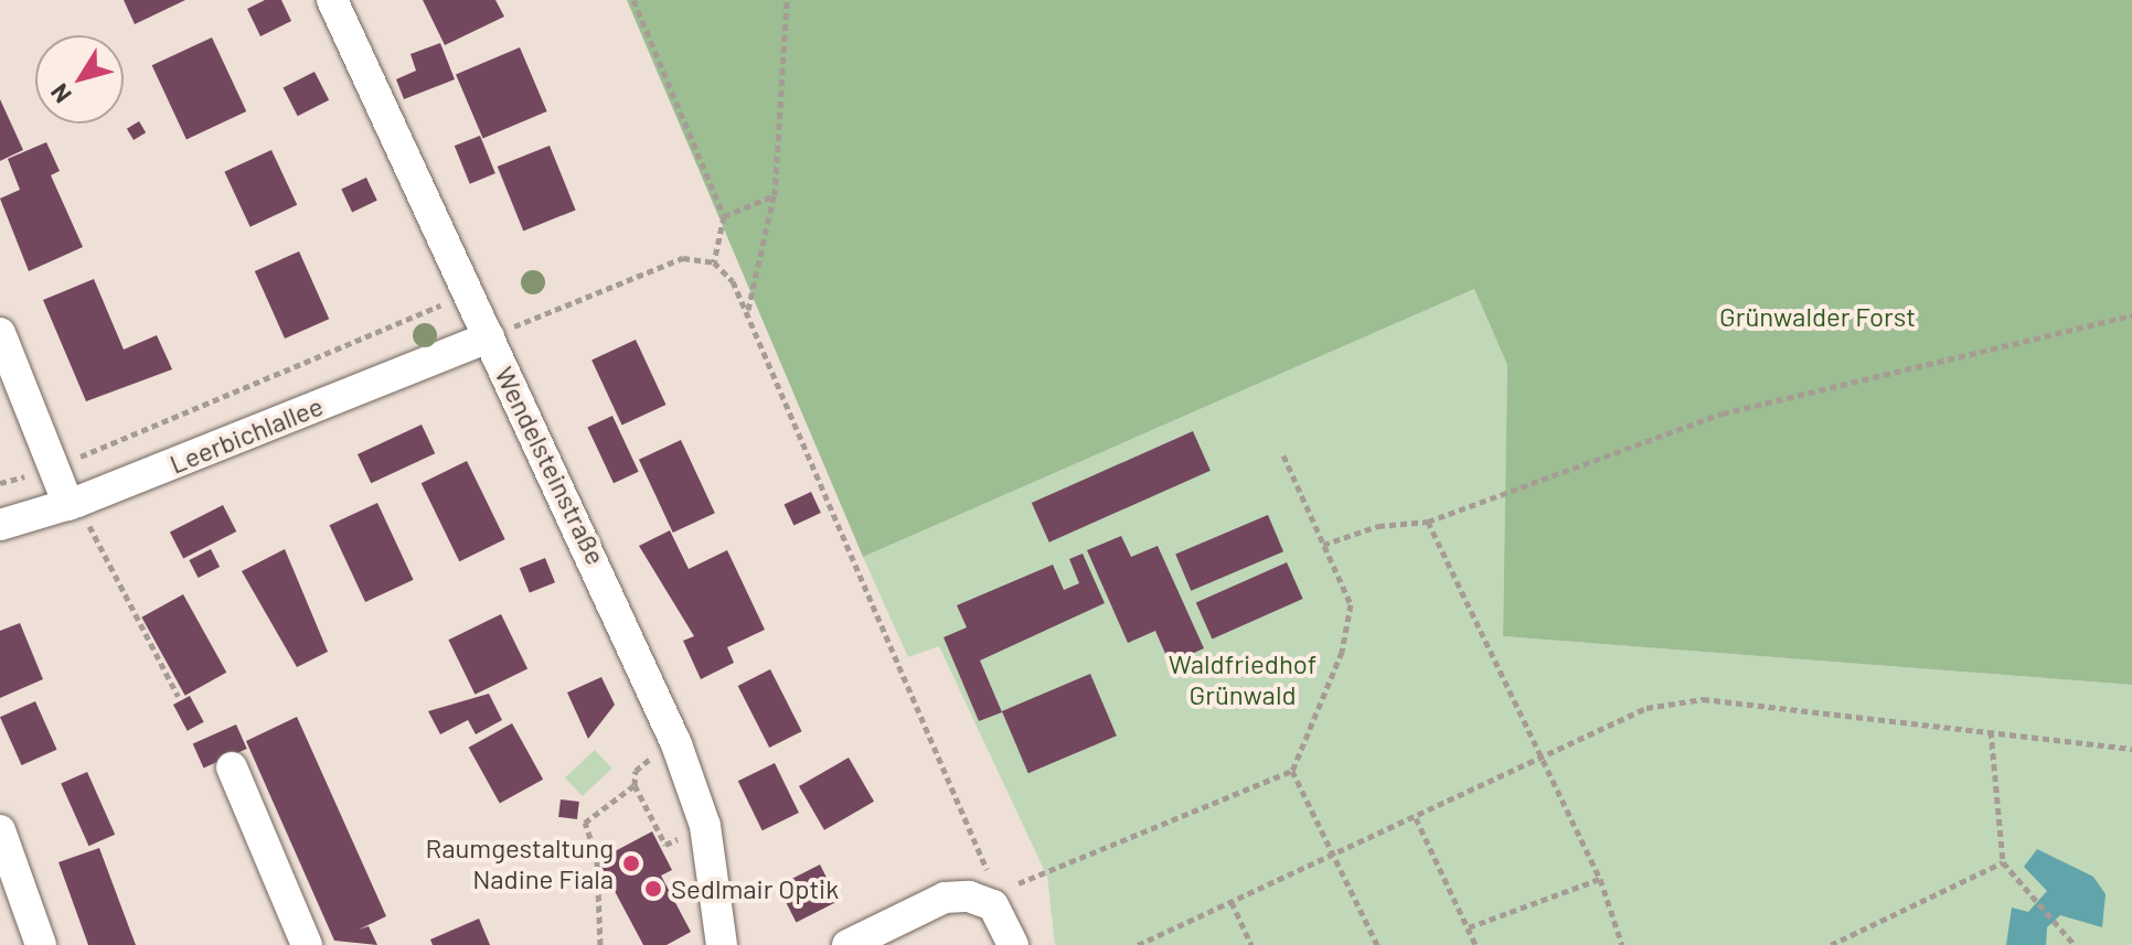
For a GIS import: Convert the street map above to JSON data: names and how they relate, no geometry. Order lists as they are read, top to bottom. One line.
{"streets":{"street":["Leerbichlallee","Wendelsteinstraße"]},"crossings":[["Leerbichlallee","Wendelsteinstraße"]],"parks":["Grünwalder Forst","Waldfriedhof Grünwald"],"places":["Raumgestaltung Nadine Fiala","Sedlmair Optik"],"north":"bottom left"}
